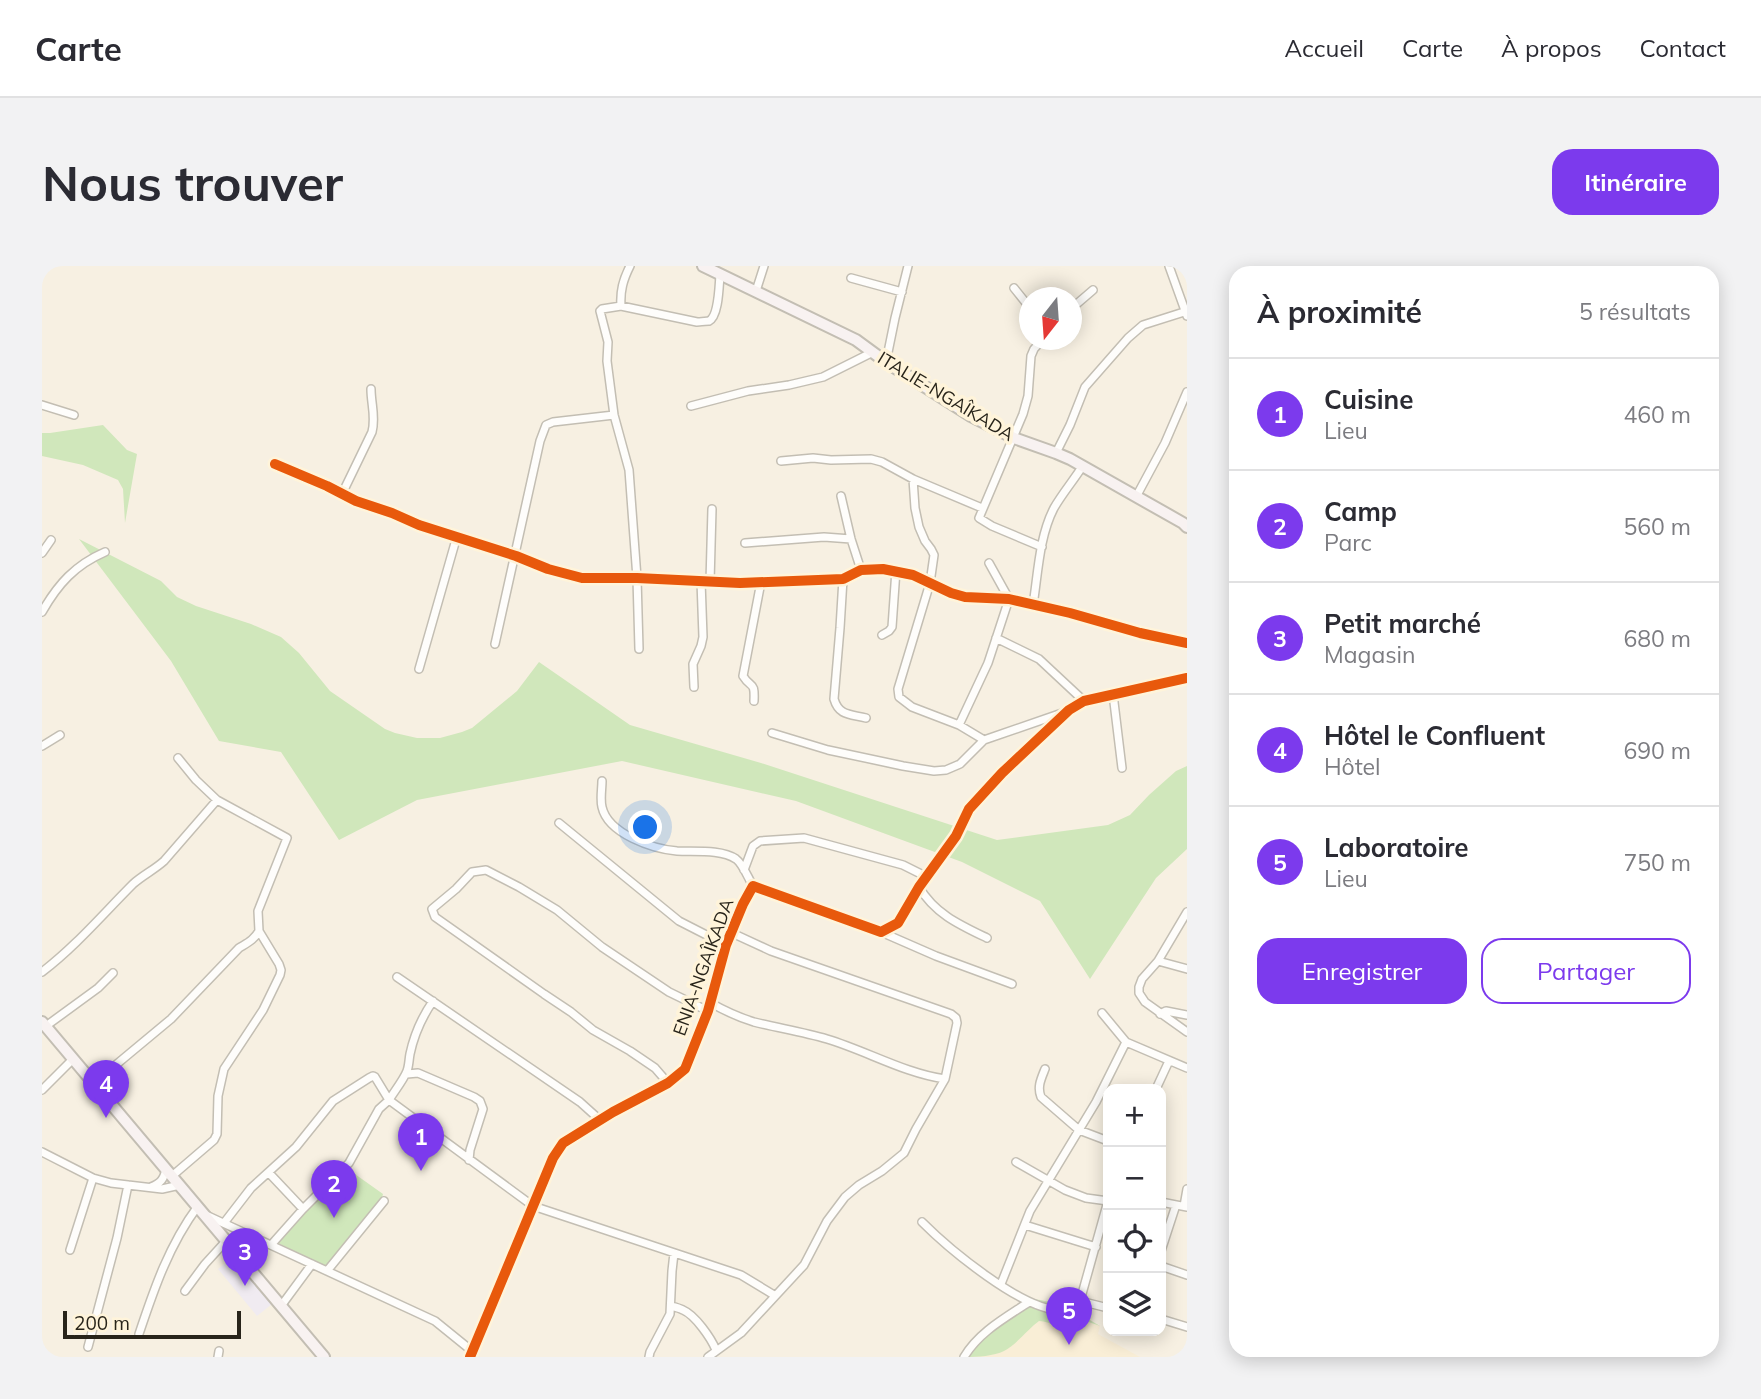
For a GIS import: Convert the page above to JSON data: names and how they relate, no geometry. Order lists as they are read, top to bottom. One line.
{"streets":{"street":["ITALIE-NGAÎKADA","ENIA-NGAÎKADA"]},"scale_bar":"200 m","north":"bottom","page":{"header":"Carte","nav":["Accueil","Carte","À propos","Contact"],"buttons":["Itinéraire",["Enregistrer","Partager"]],"title":"Nous trouver","heading":["À proximité","5 résultats"],"list":[{"mark":"1","name":"Cuisine","note":"Lieu","value":"460 m"},{"mark":"2","name":"Camp","note":"Parc","value":"560 m"},{"mark":"3","name":"Petit marché","note":"Magasin","value":"680 m"},{"mark":"4","name":"Hôtel le Confluent","note":"Hôtel","value":"690 m"},{"mark":"5","name":"Laboratoire","note":"Lieu","value":"750 m"}],"pins":["4","1","2","3","5"],"map_buttons":["+","−"],"scale":"200 m"}}
